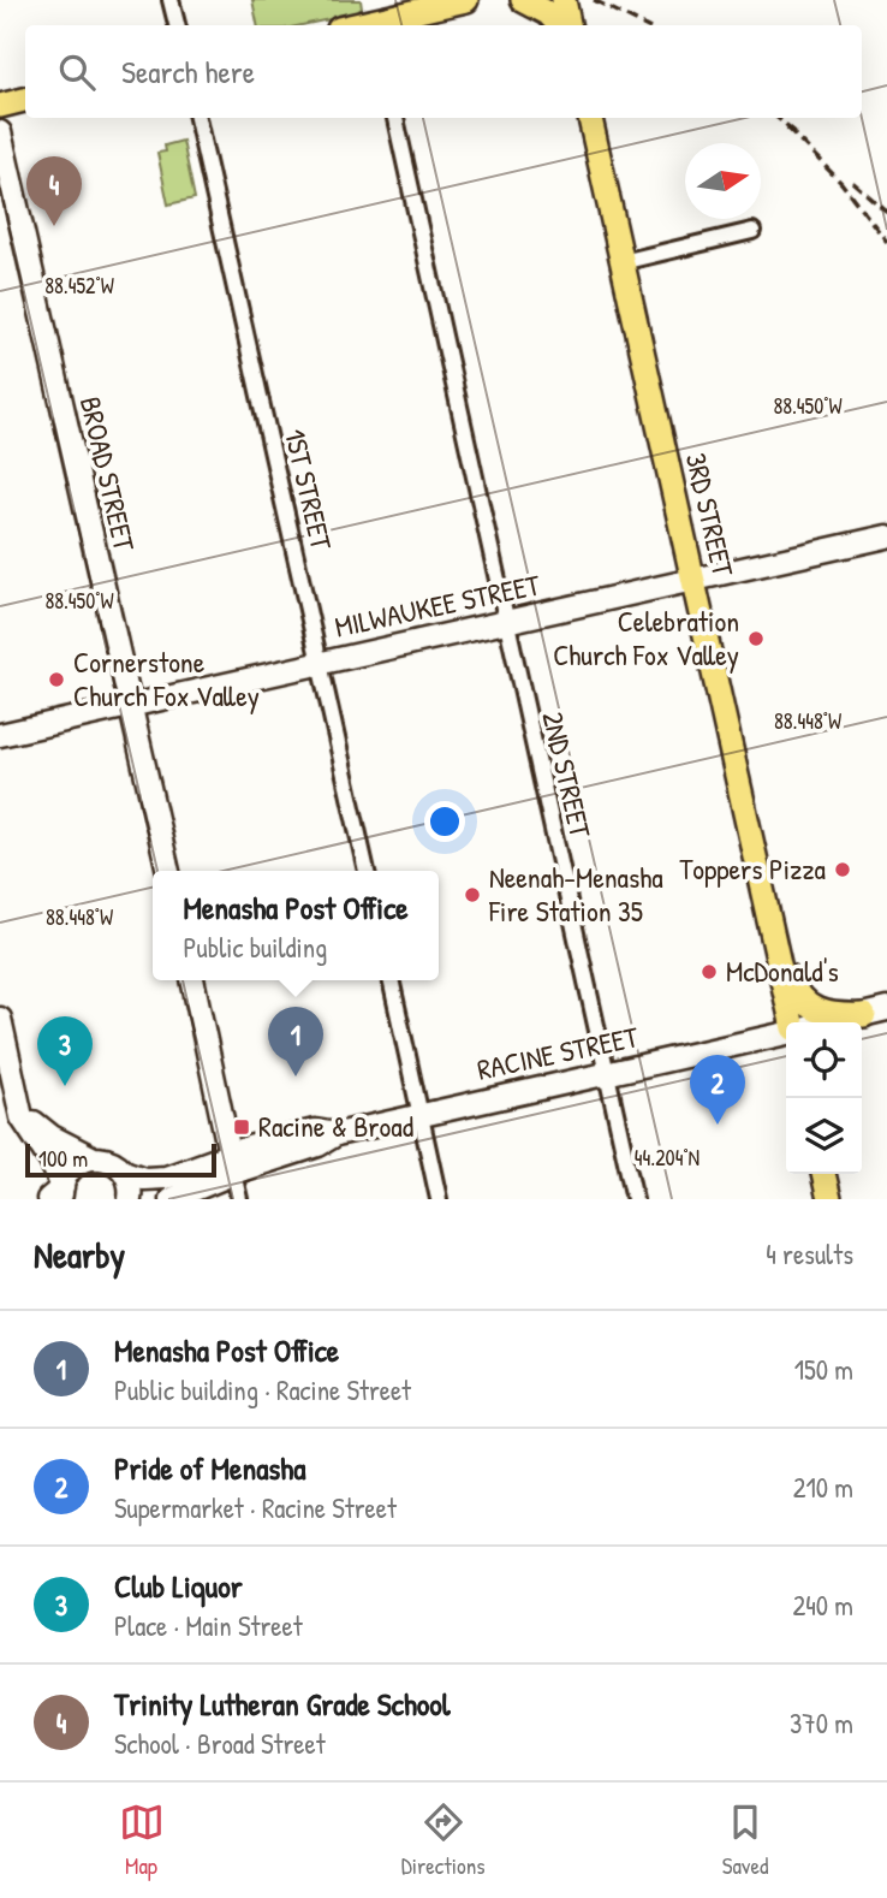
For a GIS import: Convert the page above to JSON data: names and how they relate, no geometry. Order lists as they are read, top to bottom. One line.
{"streets":{"main road":["3RD STREET"],"street":["BROAD STREET","1ST STREET","MILWAUKEE STREET","2ND STREET","RACINE STREET"]},"crossings":[["BROAD STREET","MILWAUKEE STREET"],["1ST STREET","MILWAUKEE STREET"],["3RD STREET","MILWAUKEE STREET"],["MILWAUKEE STREET","2ND STREET"],["2ND STREET","RACINE STREET"]],"places":{"other":["Celebration Church Fox Valley","Cornerstone Church Fox Valley","Toppers Pizza","Neenah-Menasha Fire Station 35","McDonald's"],"transit":["Racine & Broad"]},"scale_bar":"100 m","north":"right","page":{"search":"Search here","pins":["4","1","3","2"],"popup":["Menasha Post Office","Public building"],"scale":"100 m","heading":["Nearby","4 results"],"list":[{"mark":"1","name":"Menasha Post Office","note":"Public building · Racine Street","value":"150 m"},{"mark":"2","name":"Pride of Menasha","note":"Supermarket · Racine Street","value":"210 m"},{"mark":"3","name":"Club Liquor","note":"Place · Main Street","value":"240 m"},{"mark":"4","name":"Trinity Lutheran Grade School","note":"School · Broad Street","value":"370 m"}],"nav":["Map","Directions","Saved"]},"coordinates":["88.452°W","88.450°W","88.448°W","44.204°N"]}
